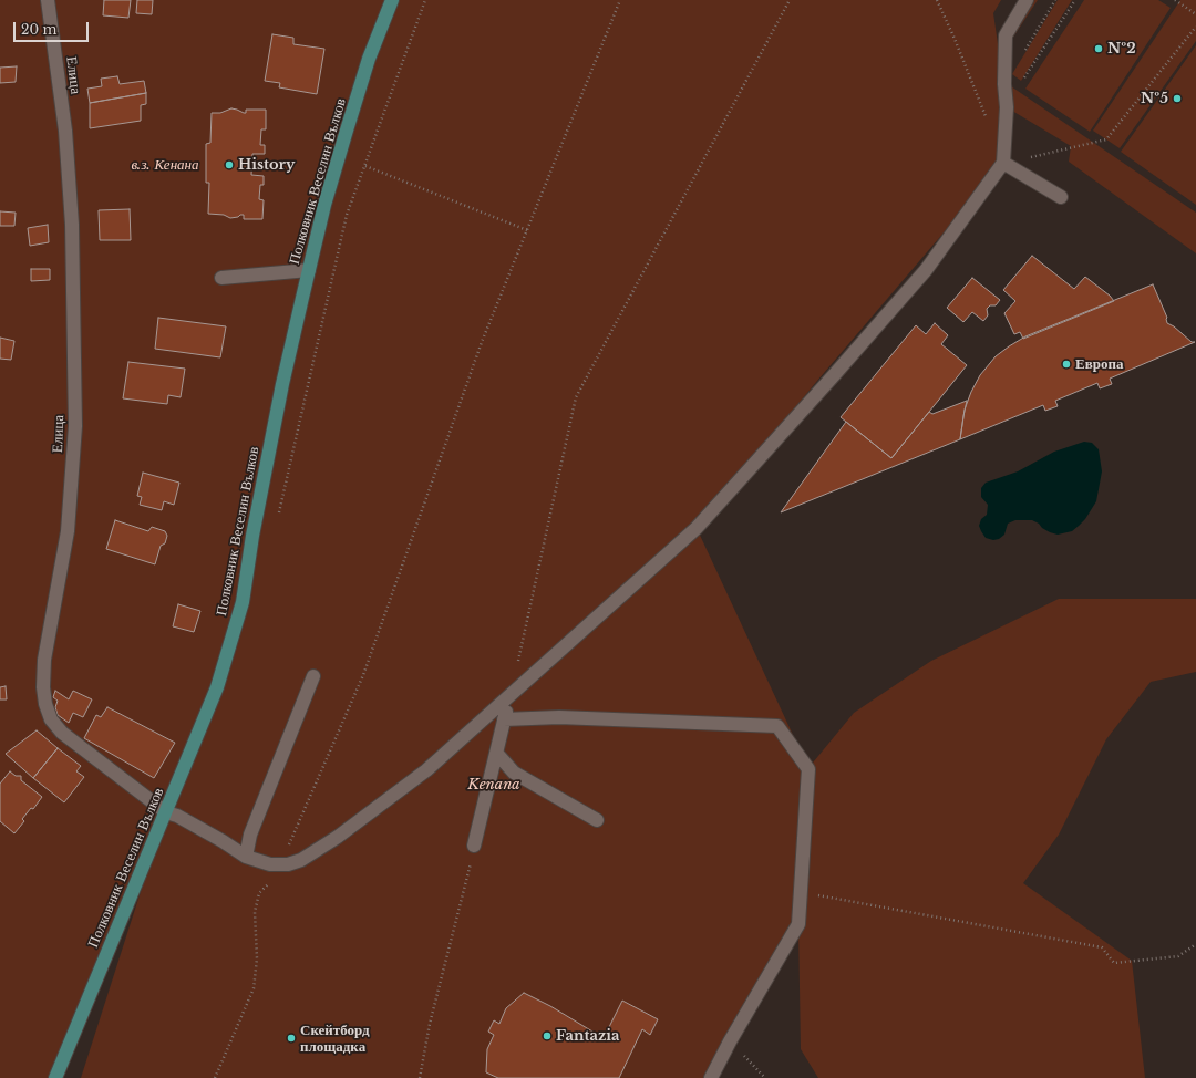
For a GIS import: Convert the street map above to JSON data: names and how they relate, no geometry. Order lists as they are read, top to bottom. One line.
{"streets":{"main road":["Полковник Веселин Вълков"],"street":["Елица"]},"crossings":[["Елица","Полковник Веселин Вълков"]],"parks":["в.з. Кенана","Kenana"],"places":["№2","№5","History","Европа","Fantazia","Скейтборд площадка"],"scale_bar":"20 m"}
